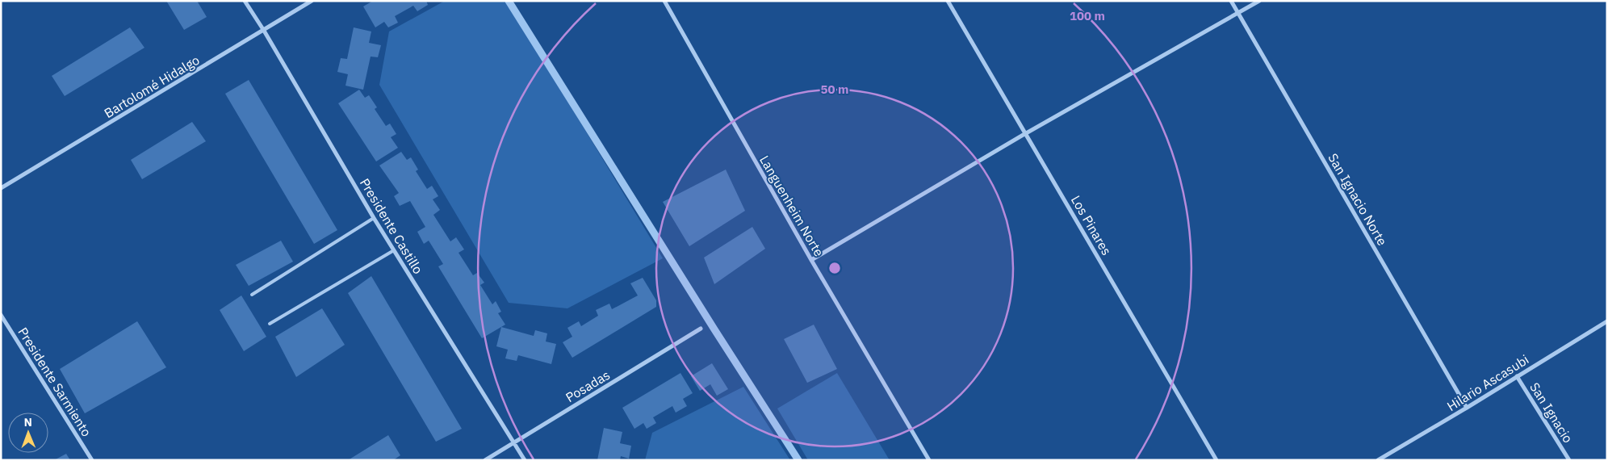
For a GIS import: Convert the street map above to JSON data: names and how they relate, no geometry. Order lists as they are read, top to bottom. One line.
{"streets":{"street":["Bartolomé Hidalgo","San Ignacio Norte","Languenheim Norte","Los Pinares","Presidente Castillo","Presidente Sarmiento","Hilario Ascasubi","Posadas","San Ignacio"]},"crossings":[["Bartolomé Hidalgo","Presidente Castillo"],["San Ignacio Norte","Hilario Ascasubi"],["Presidente Castillo","Posadas"],["Hilario Ascasubi","San Ignacio"]],"north":"top","rings":["100 m","50 m"]}
